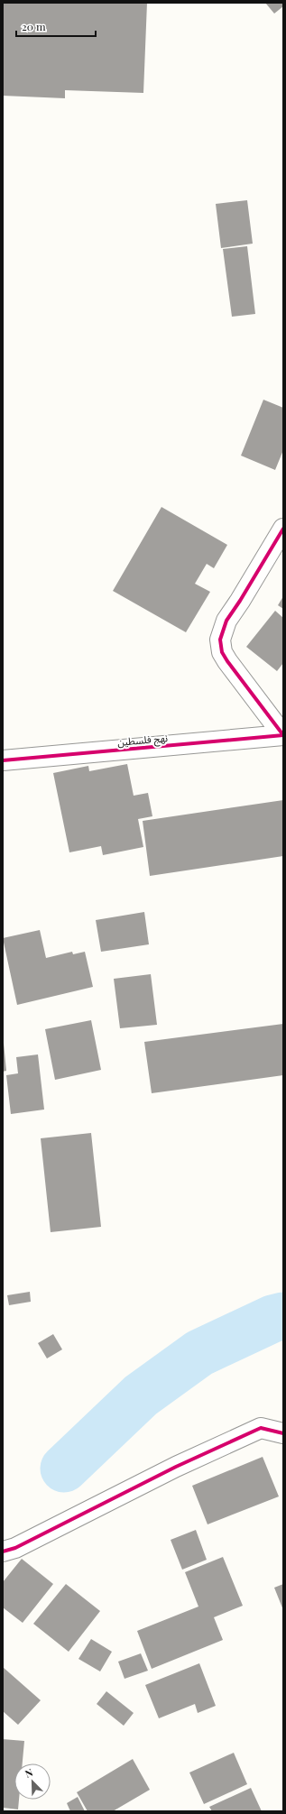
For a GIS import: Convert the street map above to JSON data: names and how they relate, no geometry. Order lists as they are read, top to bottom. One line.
{"streets":{"street":["نهج فلسطين"]},"scale_bar":"20 m","north":"top left"}
